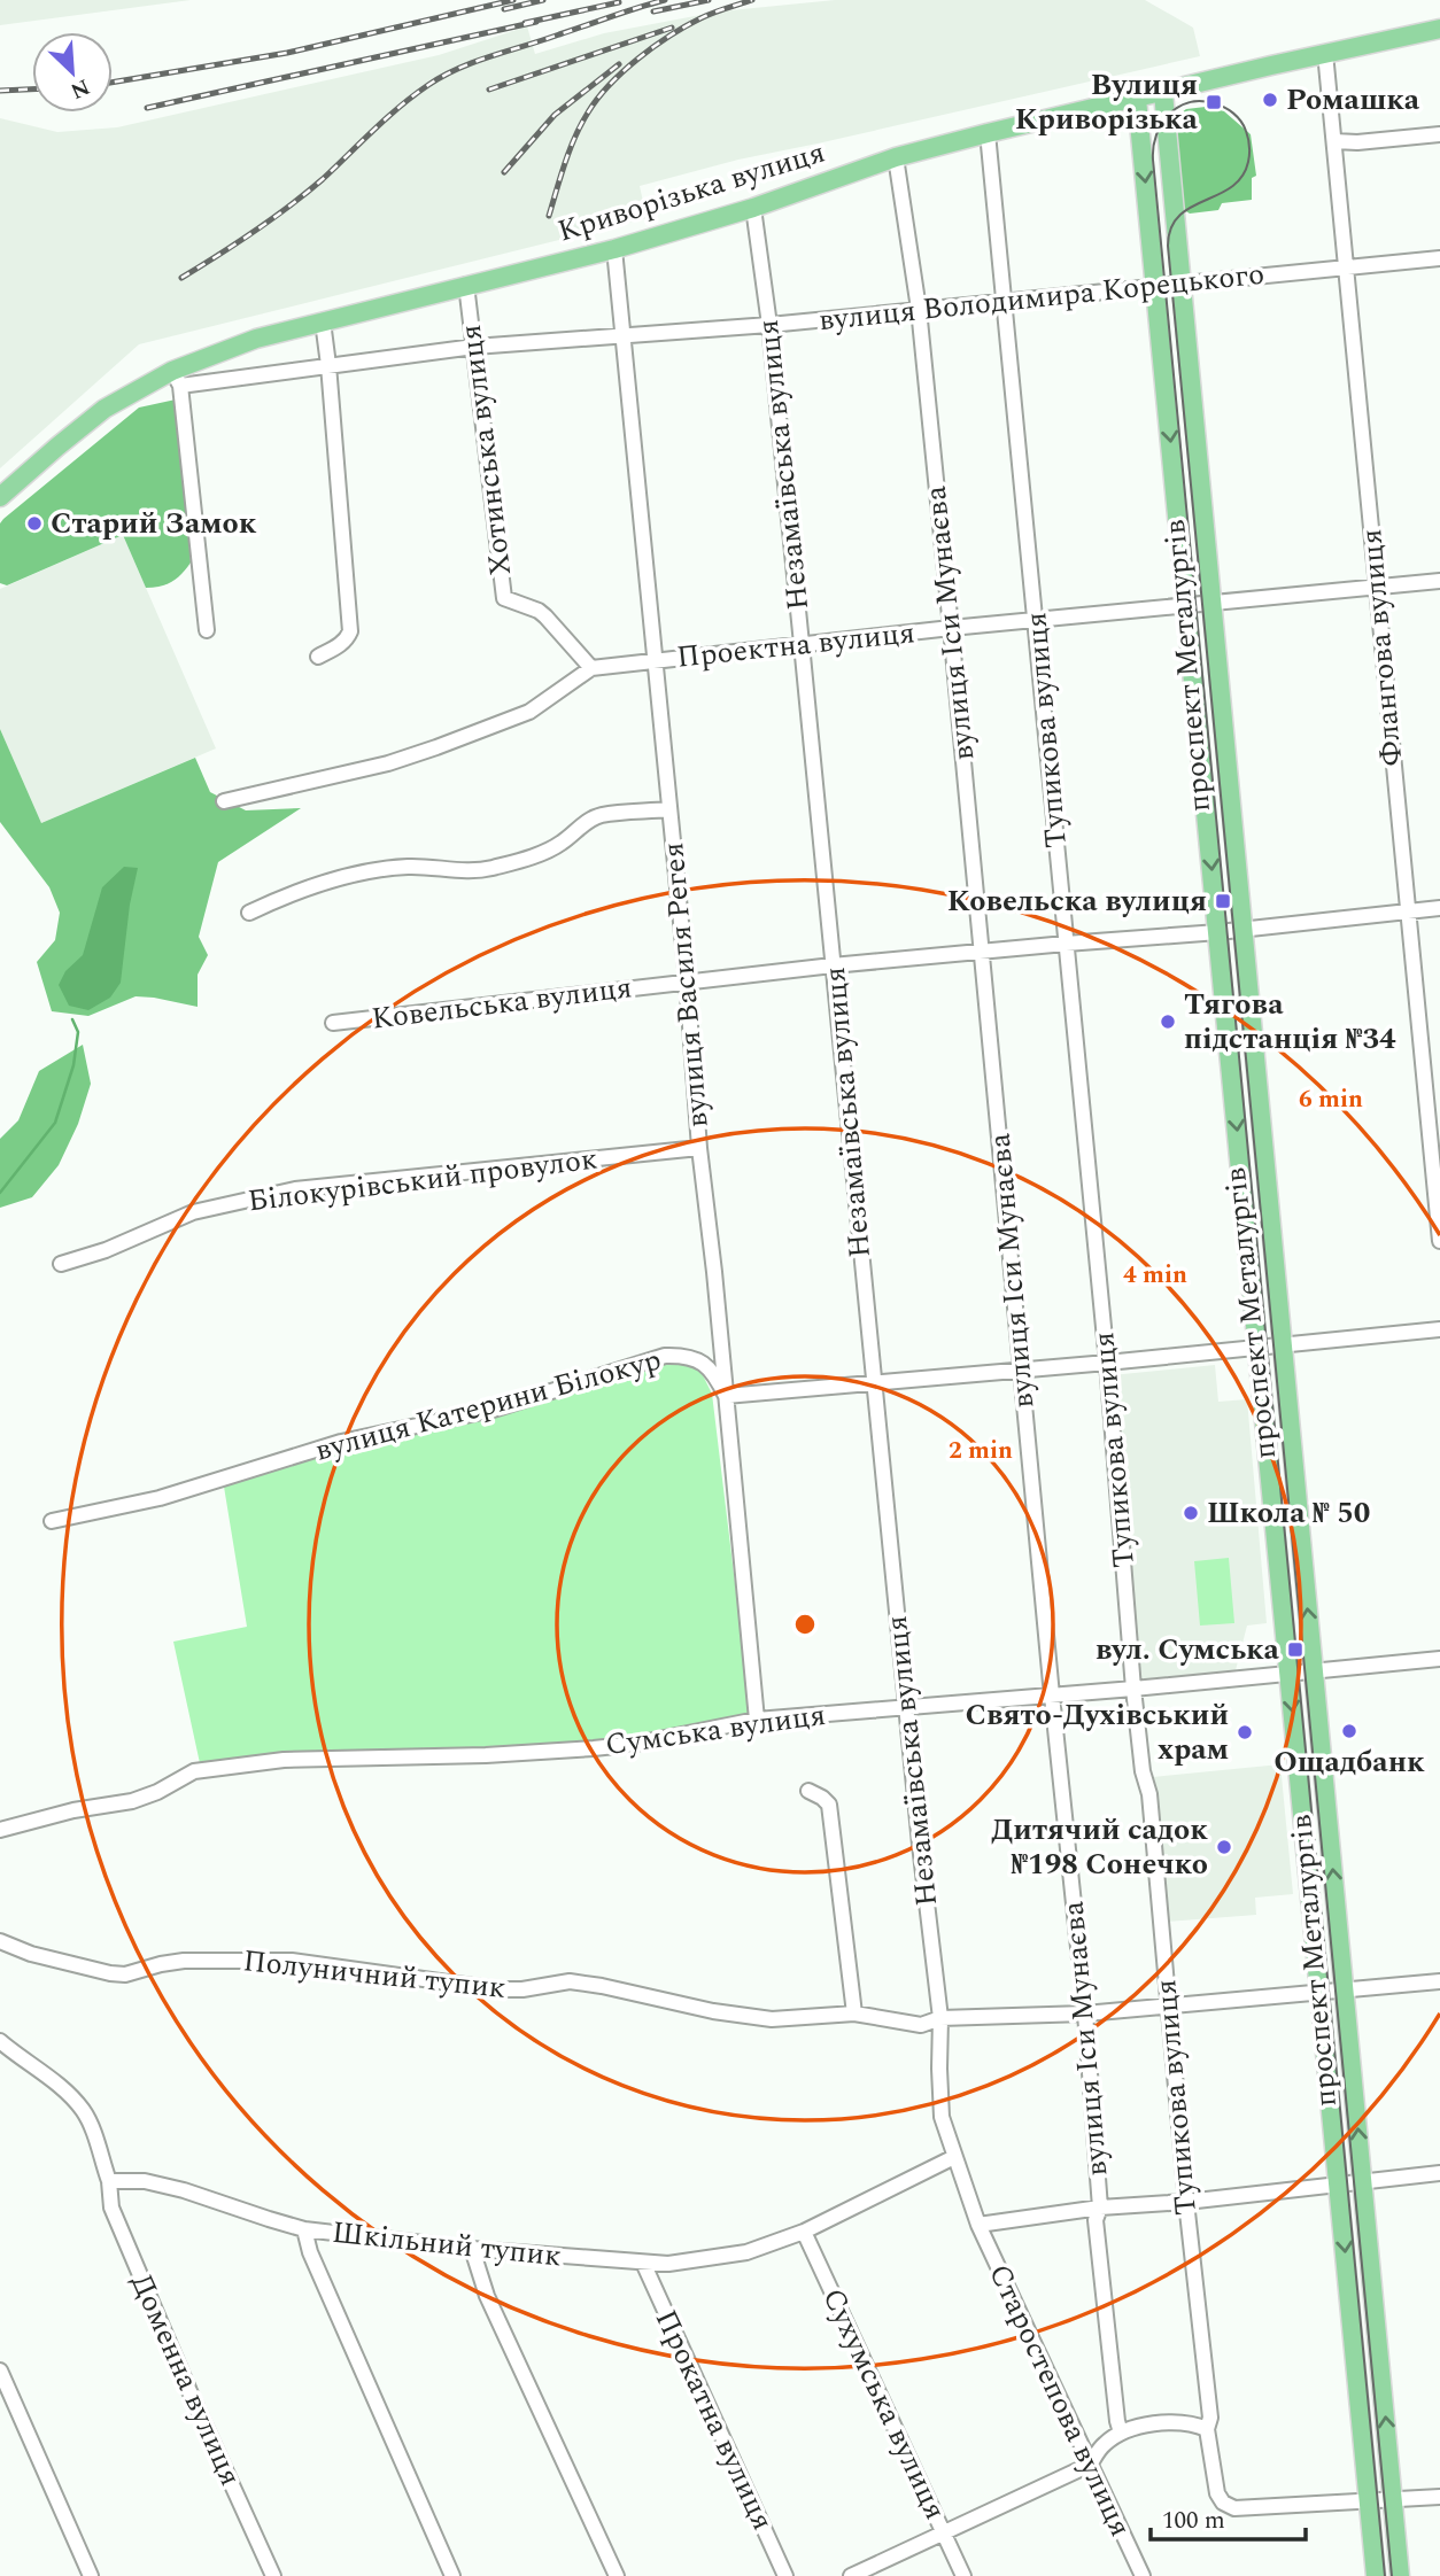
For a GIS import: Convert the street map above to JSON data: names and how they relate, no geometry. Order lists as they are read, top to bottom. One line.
{"streets":{"main road":["Криворізька вулиця","проспект Металургів"],"street":["вулиця Володимира Корецького","Хотинська вулиця","Незамаївська вулиця","вулиця Іси Мунаєва","Проектна вулиця","Флангова вулиця","Тупикова вулиця","вулиця Василя Регея","Ковельська вулиця","Білокурівський провулок","вулиця Катерини Білокур","Сумська вулиця","Полуничний тупик","Шкільний тупик","Доменна вулиця","Старостепова вулиця","Сухумська вулиця","Прокатна вулиця"]},"crossings":[["Криворізька вулиця","вулиця Володимира Корецького"],["Криворізька вулиця","Хотинська вулиця"],["Криворізька вулиця","Незамаївська вулиця"],["Криворізька вулиця","вулиця Іси Мунаєва"],["Криворізька вулиця","Флангова вулиця"],["Криворізька вулиця","проспект Металургів"],["Криворізька вулиця","Тупикова вулиця"],["Криворізька вулиця","вулиця Василя Регея"],["вулиця Володимира Корецького","Хотинська вулиця"],["вулиця Володимира Корецького","Незамаївська вулиця"],["вулиця Володимира Корецького","вулиця Іси Мунаєва"],["вулиця Володимира Корецького","Флангова вулиця"],["вулиця Володимира Корецького","проспект Металургів"],["вулиця Володимира Корецького","Тупикова вулиця"],["вулиця Володимира Корецького","вулиця Василя Регея"],["Хотинська вулиця","Проектна вулиця"],["Незамаївська вулиця","Проектна вулиця"],["Незамаївська вулиця","Ковельська вулиця"],["Незамаївська вулиця","Сумська вулиця"],["Незамаївська вулиця","Полуничний тупик"],["Незамаївська вулиця","Шкільний тупик"],["Незамаївська вулиця","Старостепова вулиця"],["вулиця Іси Мунаєва","Проектна вулиця"],["вулиця Іси Мунаєва","Ковельська вулиця"],["вулиця Іси Мунаєва","Сумська вулиця"],["вулиця Іси Мунаєва","Полуничний тупик"],["Проектна вулиця","Флангова вулиця"],["Проектна вулиця","проспект Металургів"],["Проектна вулиця","Тупикова вулиця"],["Проектна вулиця","вулиця Василя Регея"],["Флангова вулиця","Ковельська вулиця"],["проспект Металургів","Тупикова вулиця"],["проспект Металургів","Ковельська вулиця"],["проспект Металургів","Сумська вулиця"],["проспект Металургів","Полуничний тупик"],["Тупикова вулиця","Ковельська вулиця"],["Тупикова вулиця","Сумська вулиця"],["Тупикова вулиця","Полуничний тупик"],["вулиця Василя Регея","Ковельська вулиця"],["вулиця Василя Регея","Білокурівський провулок"],["вулиця Василя Регея","вулиця Катерини Білокур"],["вулиця Василя Регея","Сумська вулиця"],["Шкільний тупик","Доменна вулиця"],["Шкільний тупик","Старостепова вулиця"],["Шкільний тупик","Сухумська вулиця"],["Шкільний тупик","Прокатна вулиця"]],"places":{"other":["Ромашка","Старий Замок","Тягова пiдстанцiя №34","Школа № 50","Ощадбанк","Свято-Духівський храм","Дитячий садок №198 Сонечко"],"transit":["Вулиця Криворізька","Ковельска вулиця","вул. Сумська"]},"scale_bar":"100 m","north":"bottom right","rings":["6 min","4 min","2 min"]}
